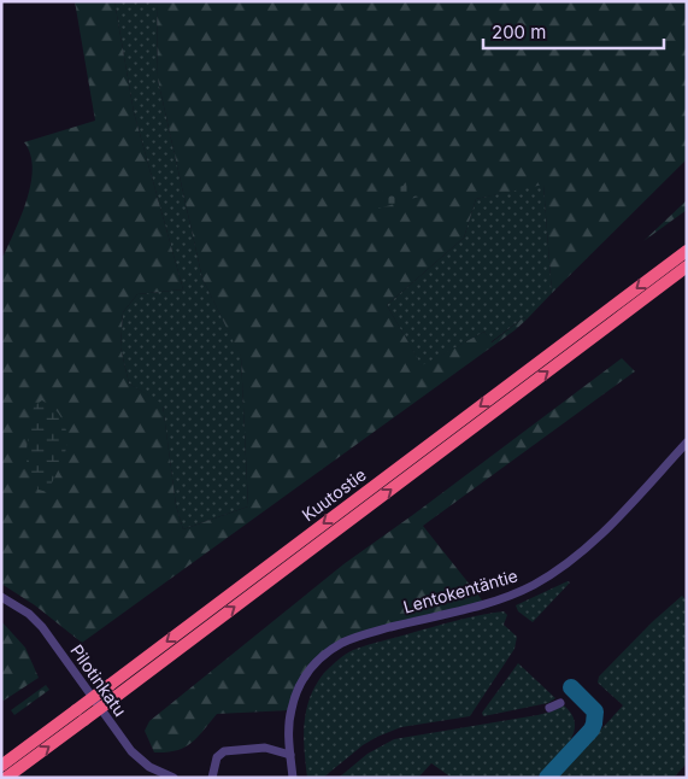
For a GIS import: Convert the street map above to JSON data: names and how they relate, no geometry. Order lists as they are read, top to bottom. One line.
{"streets":{"highway":["Kuutostie"],"street":["Lentokentäntie","Pilotinkatu"]},"scale_bar":"200 m"}
